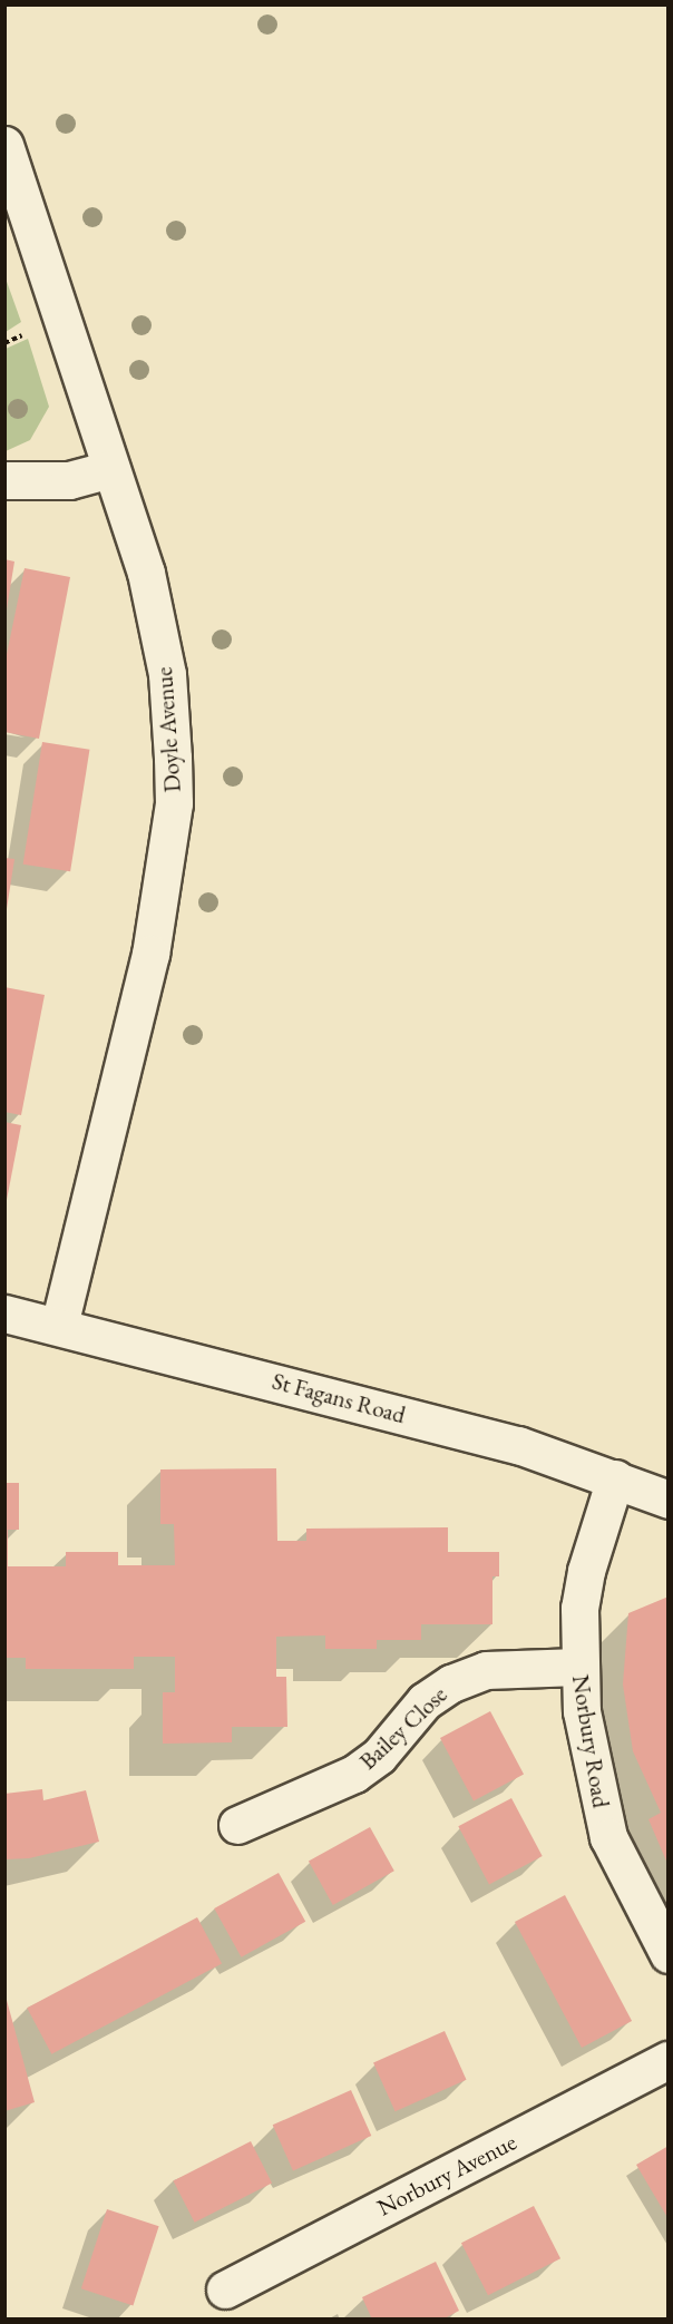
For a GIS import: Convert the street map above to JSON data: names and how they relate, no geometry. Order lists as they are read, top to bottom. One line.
{"streets":{"street":["Doyle Avenue","St Fagans Road","Bailey Close","Norbury Road","Norbury Avenue"]},"crossings":[["Doyle Avenue","St Fagans Road"],["St Fagans Road","Norbury Road"],["Bailey Close","Norbury Road"]]}
